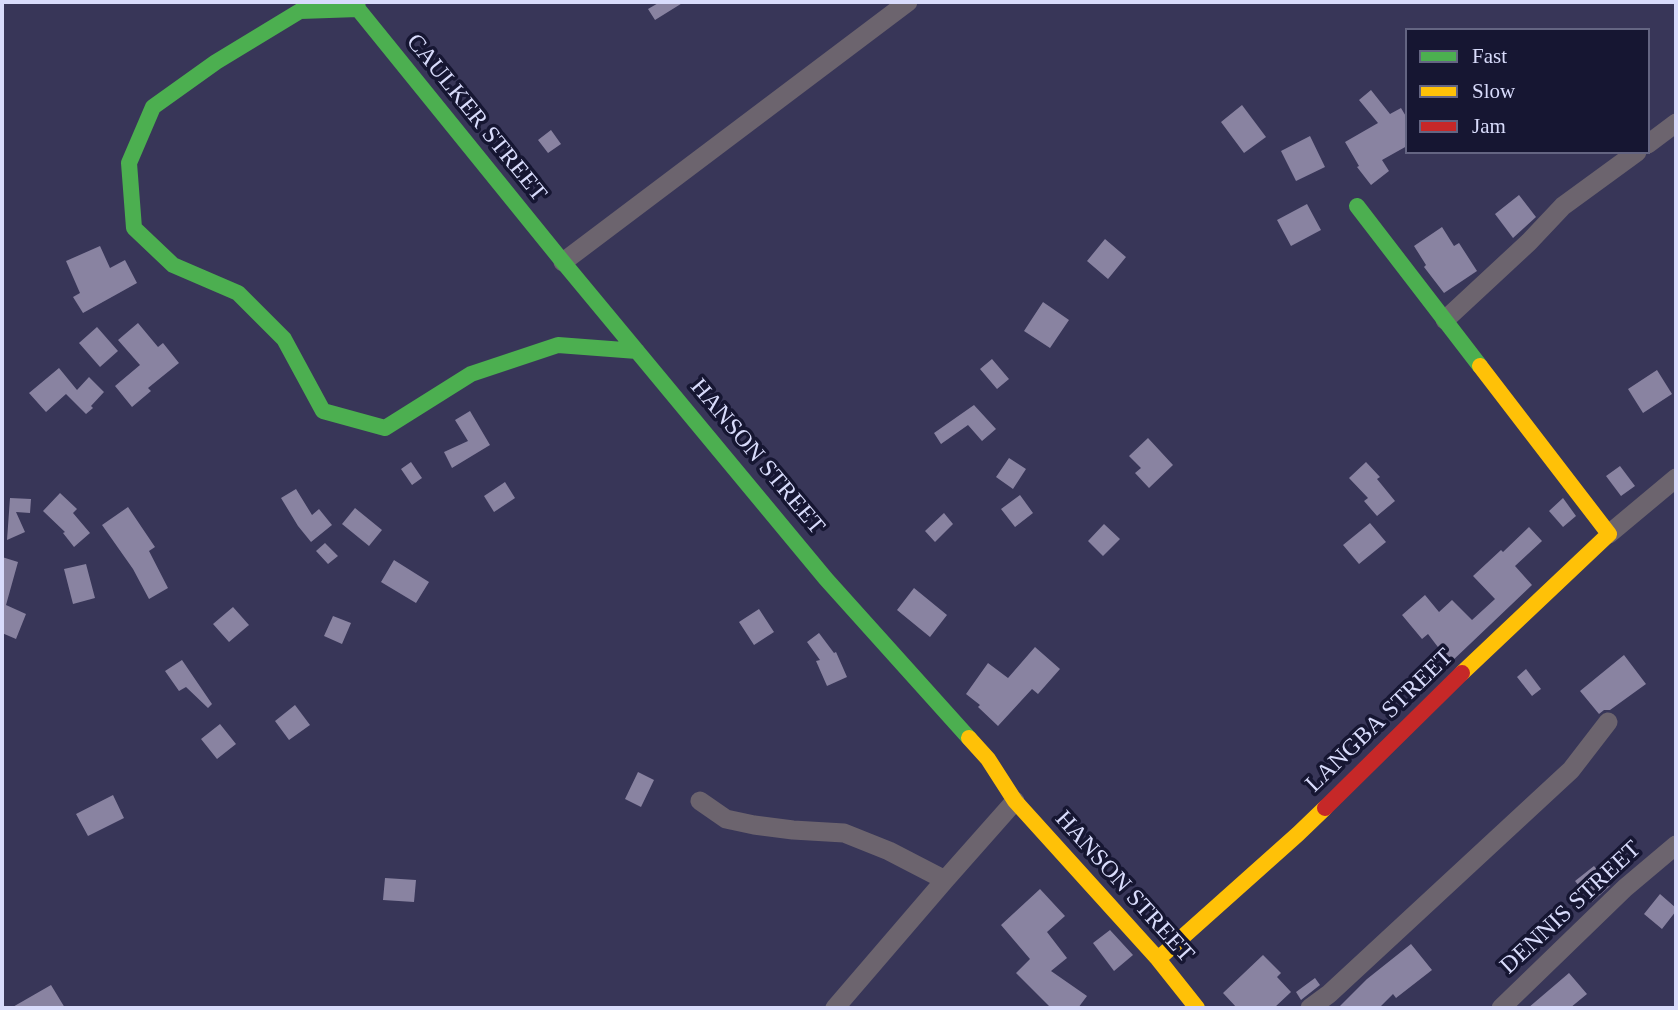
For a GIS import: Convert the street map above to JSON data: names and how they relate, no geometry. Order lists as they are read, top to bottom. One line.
{"streets":{"street":["CAULKER STREET","HANSON STREET","LANGBA STREET","DENNIS STREET"]},"crossings":[["CAULKER STREET","HANSON STREET"],["HANSON STREET","LANGBA STREET"]],"legend":["Fast","Slow","Jam"]}
